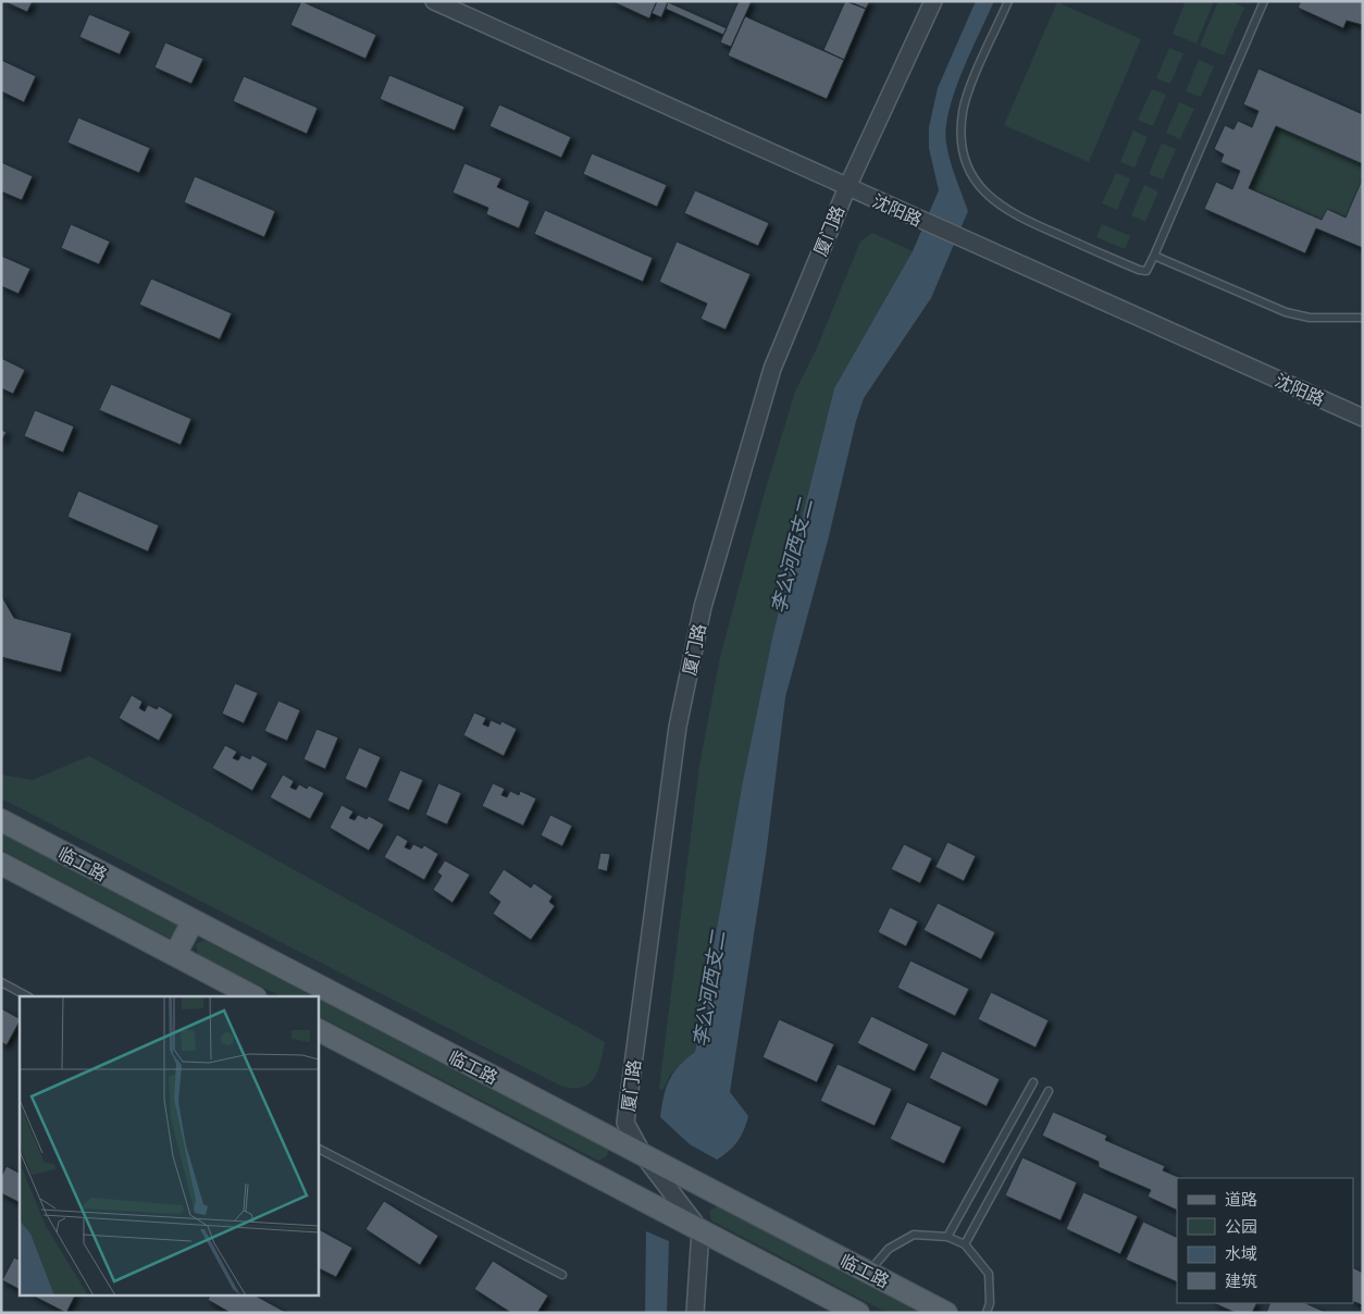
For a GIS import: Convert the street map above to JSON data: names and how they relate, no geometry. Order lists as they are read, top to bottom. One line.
{"streets":{"main road":["临工路"],"street":["沈阳路","厦门路"]},"crossings":[["沈阳路","厦门路"],["厦门路","临工路"]],"water":["李公河西支二"],"legend":["道路","公园","水域","建筑"]}
